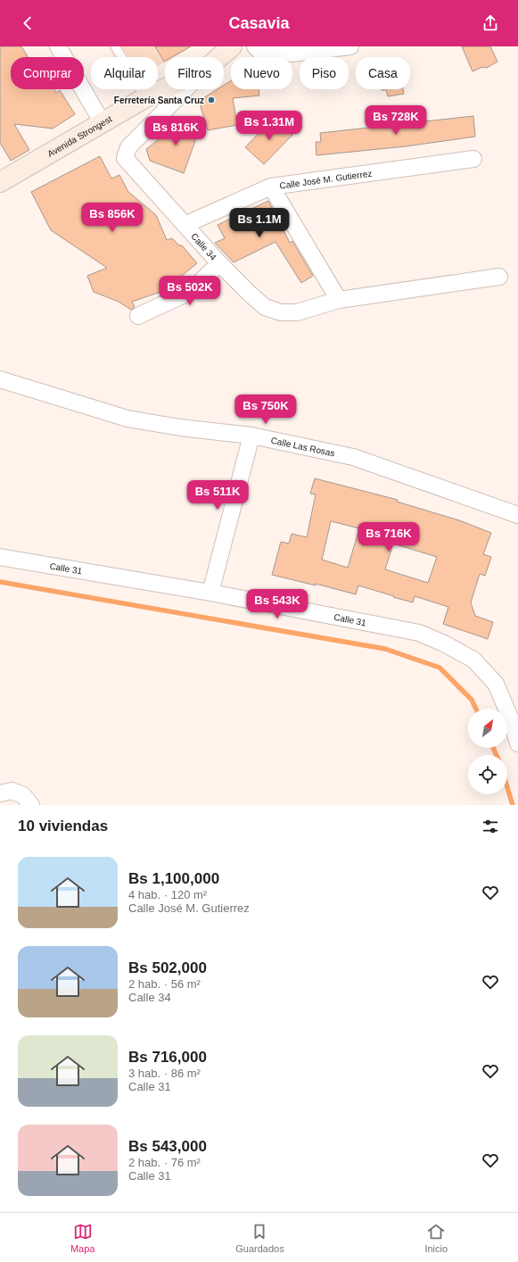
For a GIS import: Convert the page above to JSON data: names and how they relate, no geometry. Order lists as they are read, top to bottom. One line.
{"streets":{"main road":["Avenida Strongest"],"street":["Calle José M. Gutierrez","Calle 34","Calle Las Rosas","Calle 31"]},"crossings":[["Calle José M. Gutierrez","Calle 34"]],"places":["Ferretería Santa Cruz"],"north":"top right","page":{"header":"Casavia","chip":["Comprar","Alquilar","Filtros","Nuevo","Piso","Casa"],"price":["Bs 728K","Bs 1.31M","Bs 816K","Bs 856K","Bs 1.1M","Bs 502K","Bs 750K","Bs 511K","Bs 716K","Bs 543K"],"heading":"10 viviendas","list":[{"name":"Bs 1,100,000","note":"4 hab. · 120 m² · Calle José M. Gutierrez"},{"name":"Bs 502,000","note":"2 hab. · 56 m² · Calle 34"},{"name":"Bs 716,000","note":"3 hab. · 86 m² · Calle 31"},{"name":"Bs 543,000","note":"2 hab. · 76 m² · Calle 31"}],"tabs":["Mapa","Guardados","Inicio"]}}
